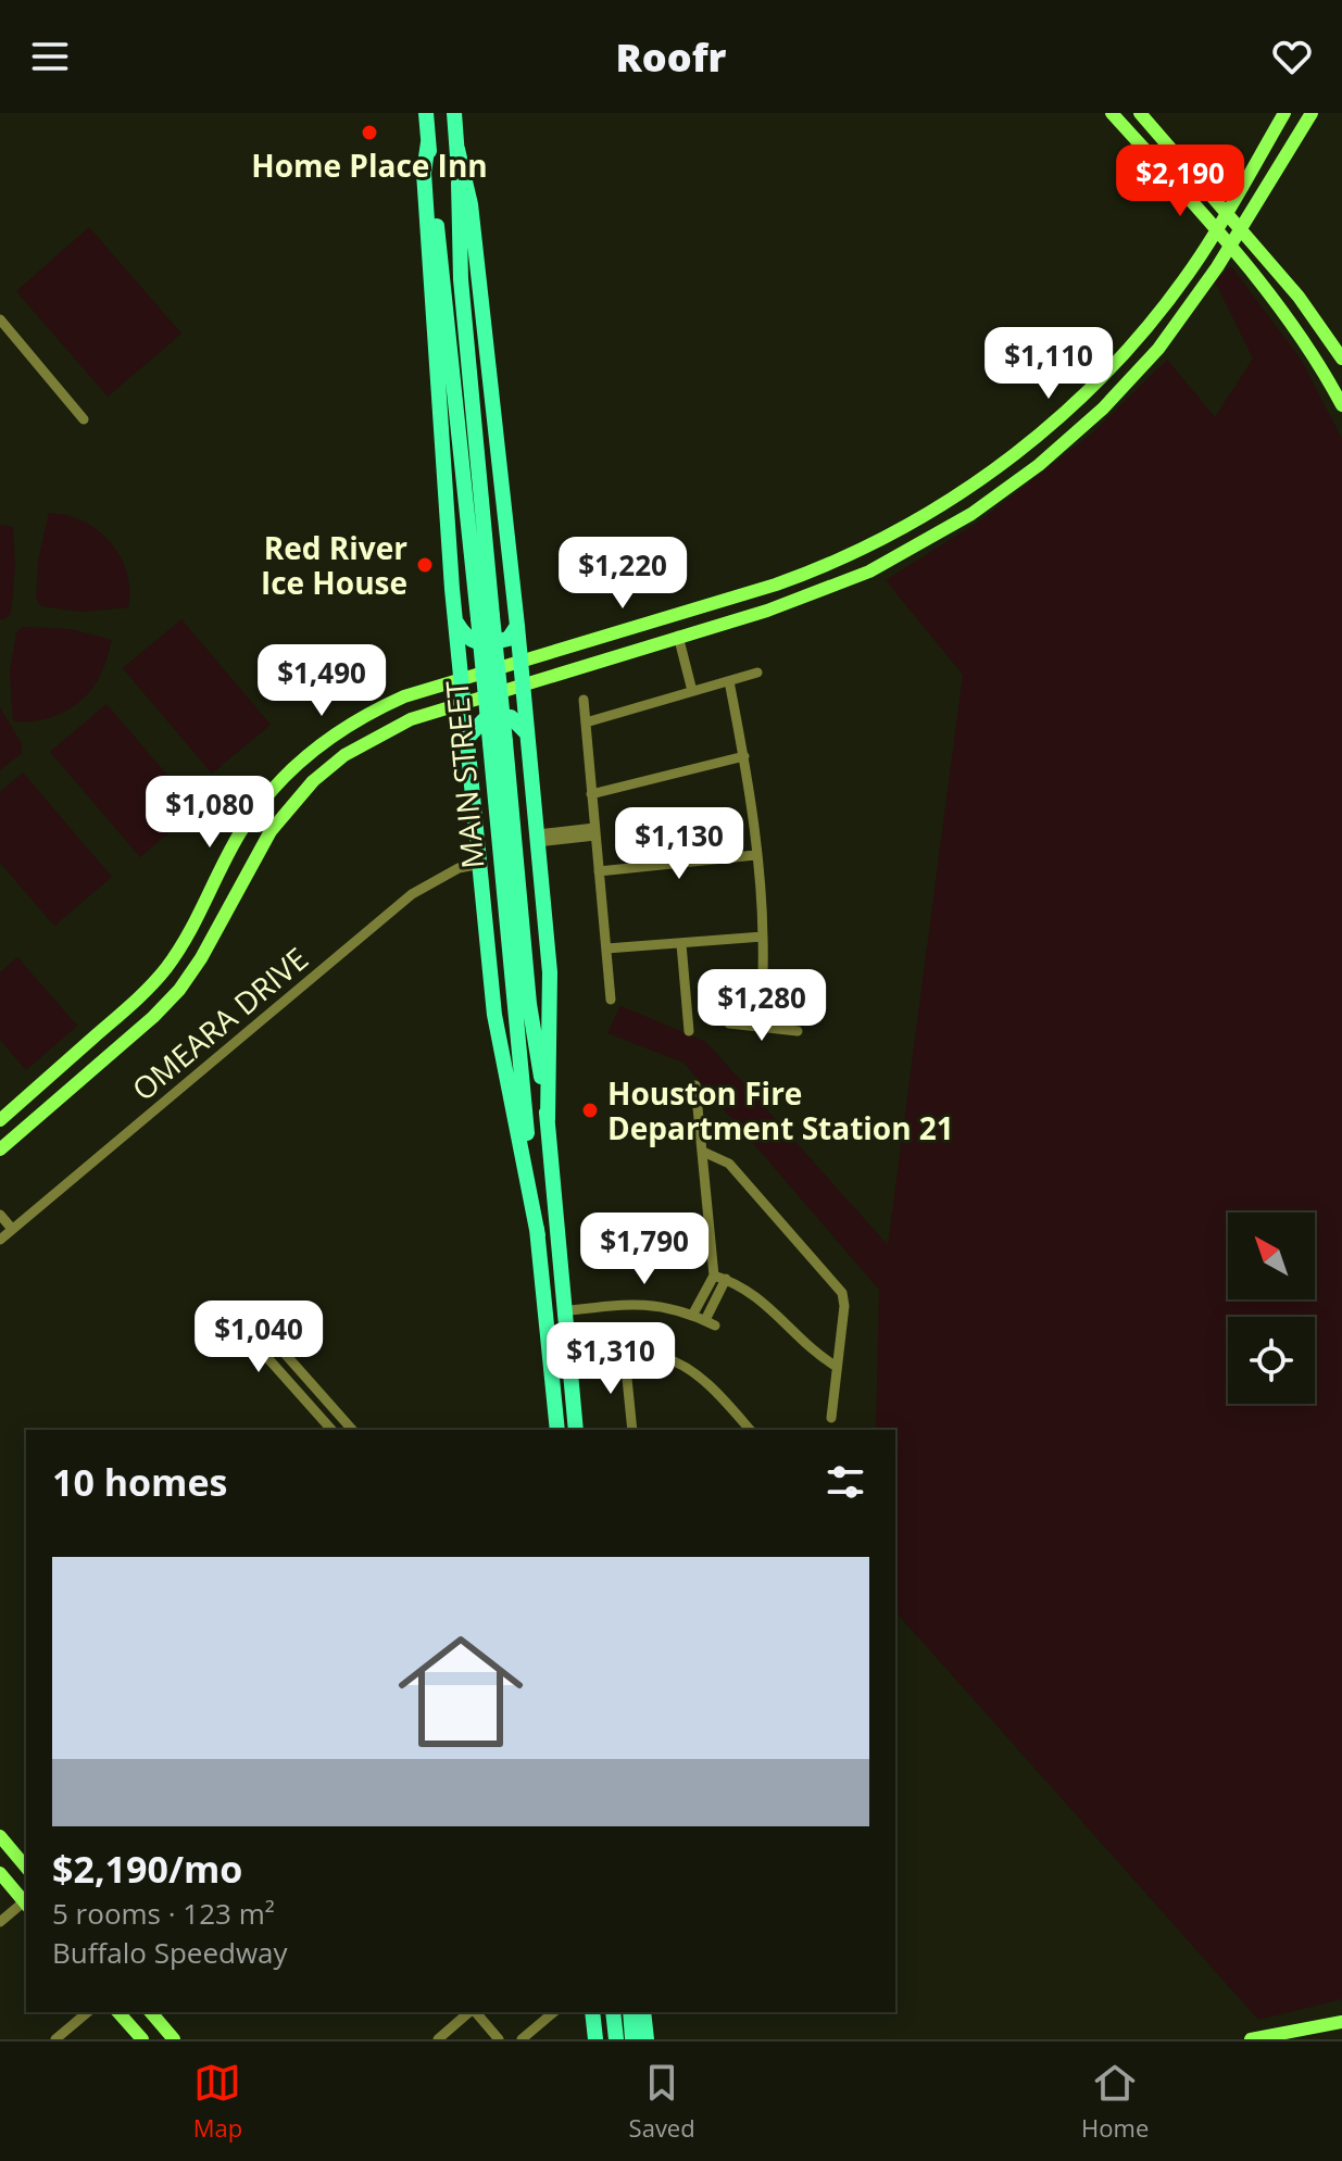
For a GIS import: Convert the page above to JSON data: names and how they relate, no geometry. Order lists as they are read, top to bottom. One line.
{"streets":{"highway":["MAIN STREET"],"street":["OMEARA DRIVE"]},"places":["Home Place Inn","Red River Ice House","Houston Fire Department Station 21"],"north":"top left","page":{"header":"Roofr","price":["$2,190","$1,110","$1,220","$1,490","$1,080","$1,130","$1,280","$1,790","$1,040","$1,310"],"heading":"10 homes","list":[{"name":"$2,190/mo","note":"5 rooms · 123 m² · Buffalo Speedway"}],"tabs":["Map","Saved","Home"]}}
